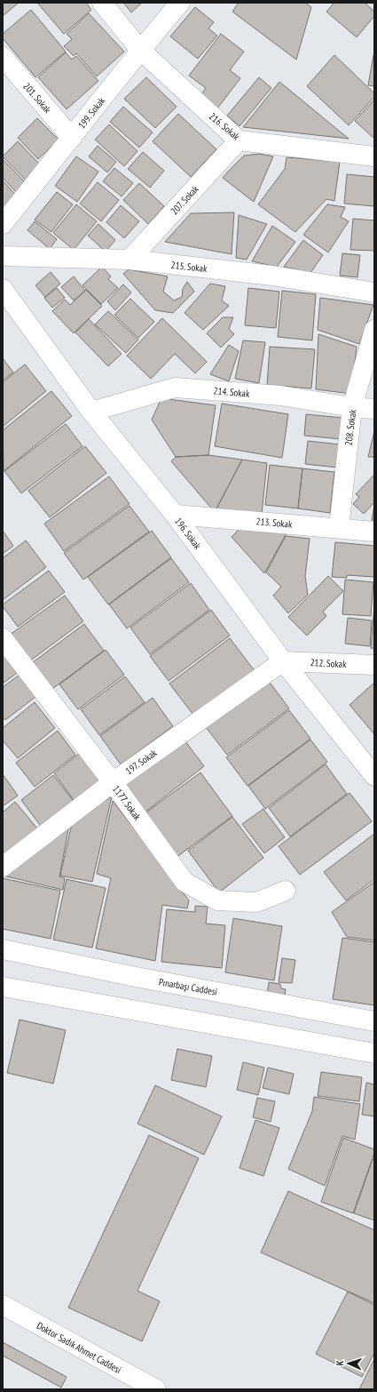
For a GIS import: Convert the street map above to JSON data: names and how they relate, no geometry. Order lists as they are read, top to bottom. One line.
{"streets":{"street":["201. Sokak","199. Sokak","216. Sokak","207. Sokak","215. Sokak","214. Sokak","208. Sokak","213. Sokak","196. Sokak","212. Sokak","197. Sokak","1177. Sokak","Pınarbaşı Caddesi","Doktor Sadık Ahmet Caddesi"]},"crossings":[["201. Sokak","199. Sokak"],["199. Sokak","216. Sokak"],["216. Sokak","207. Sokak"],["207. Sokak","215. Sokak"],["214. Sokak","208. Sokak"],["214. Sokak","196. Sokak"],["208. Sokak","213. Sokak"],["213. Sokak","196. Sokak"],["196. Sokak","212. Sokak"],["196. Sokak","197. Sokak"],["212. Sokak","197. Sokak"],["197. Sokak","1177. Sokak"]],"north":"left"}
